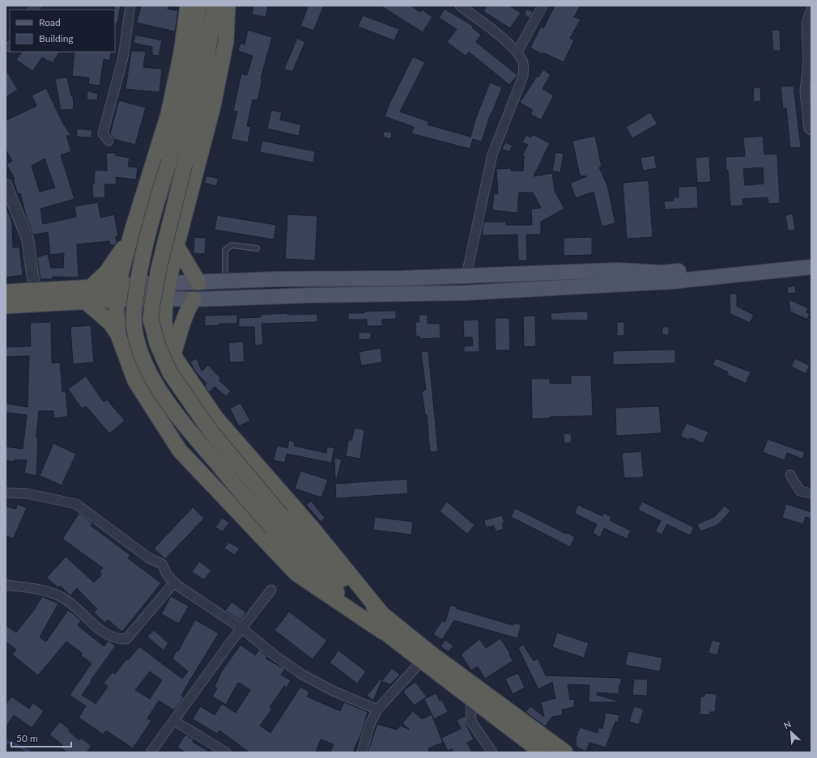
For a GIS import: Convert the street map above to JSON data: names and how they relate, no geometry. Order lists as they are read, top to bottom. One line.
{"legend":["Road","Building"],"scale_bar":"50 m","north":"top left"}
